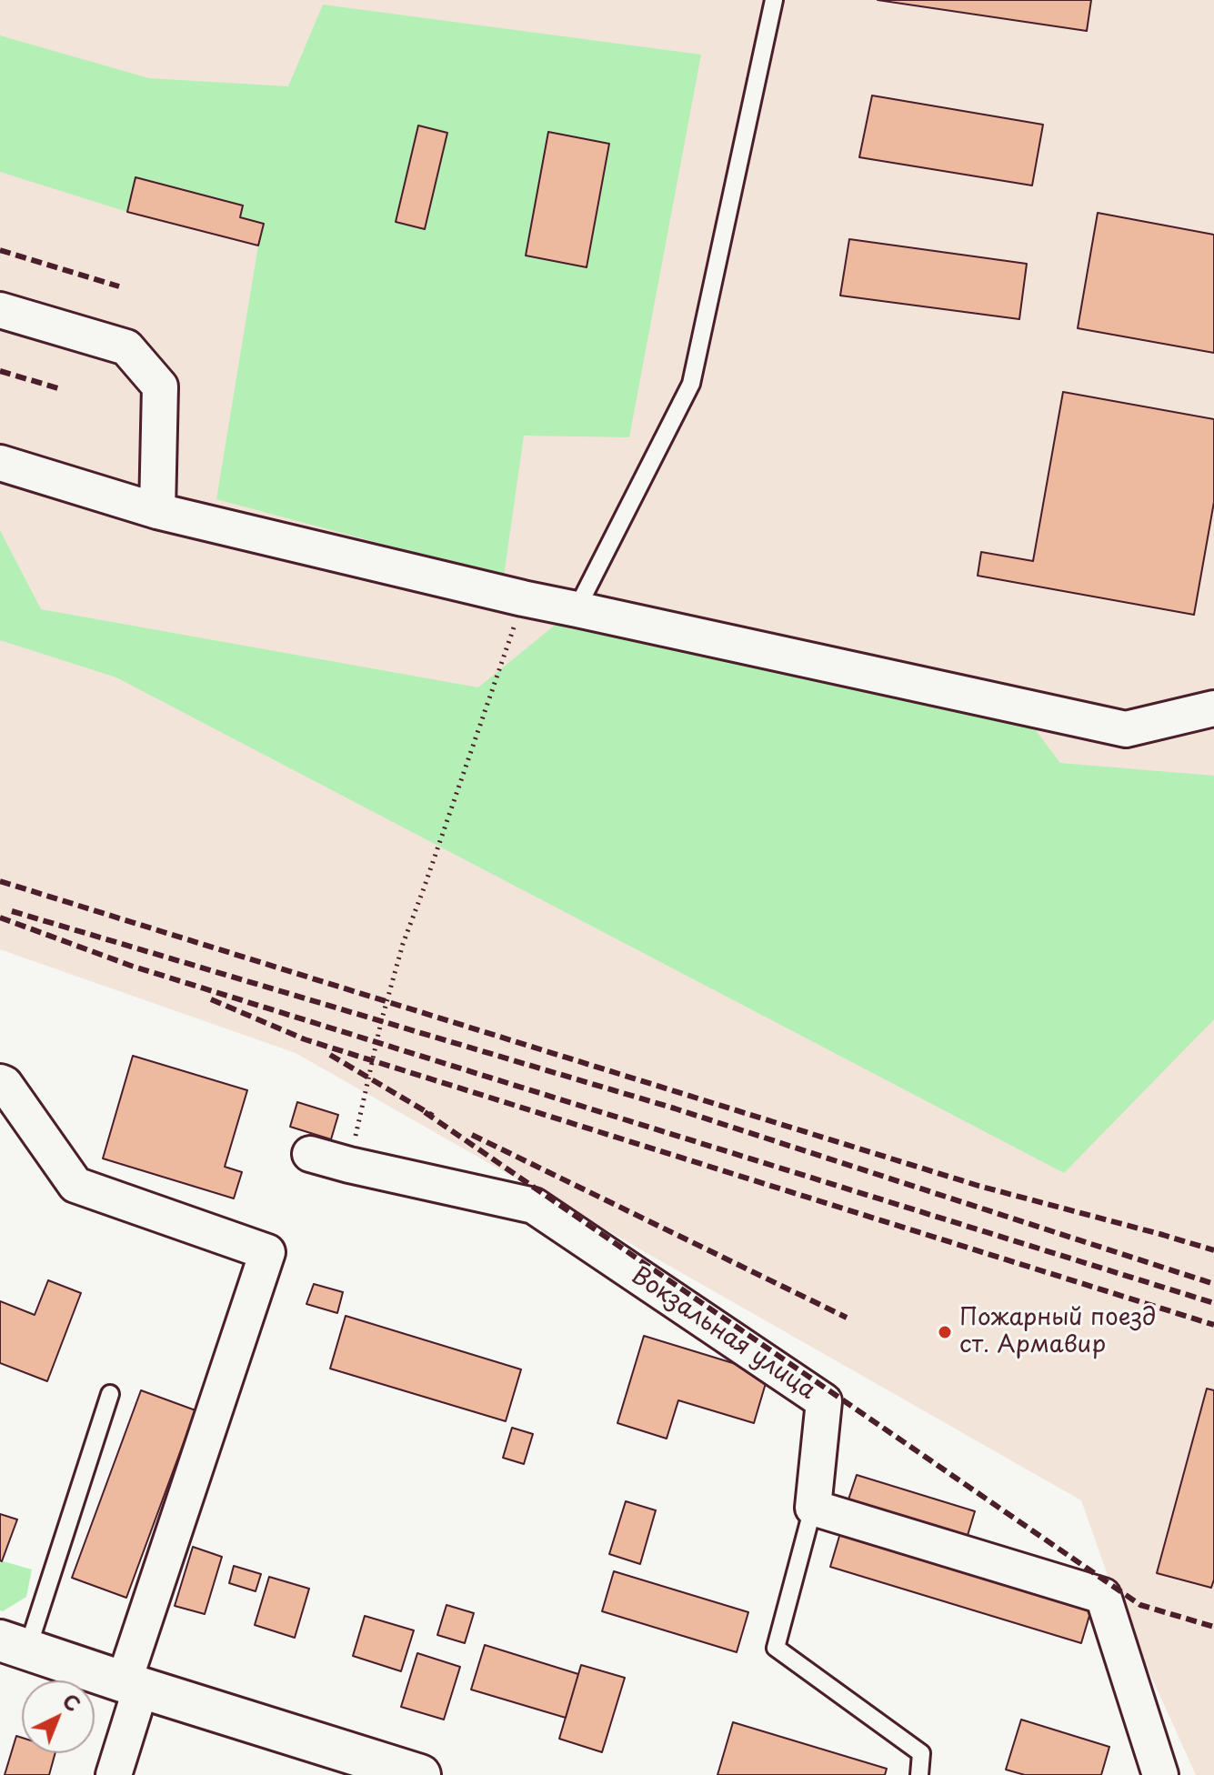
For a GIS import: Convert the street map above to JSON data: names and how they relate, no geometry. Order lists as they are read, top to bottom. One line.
{"streets":{"street":["Вокзальная улица"]},"places":["Пожарный поезд ст. Армавир"],"north":"top right"}
